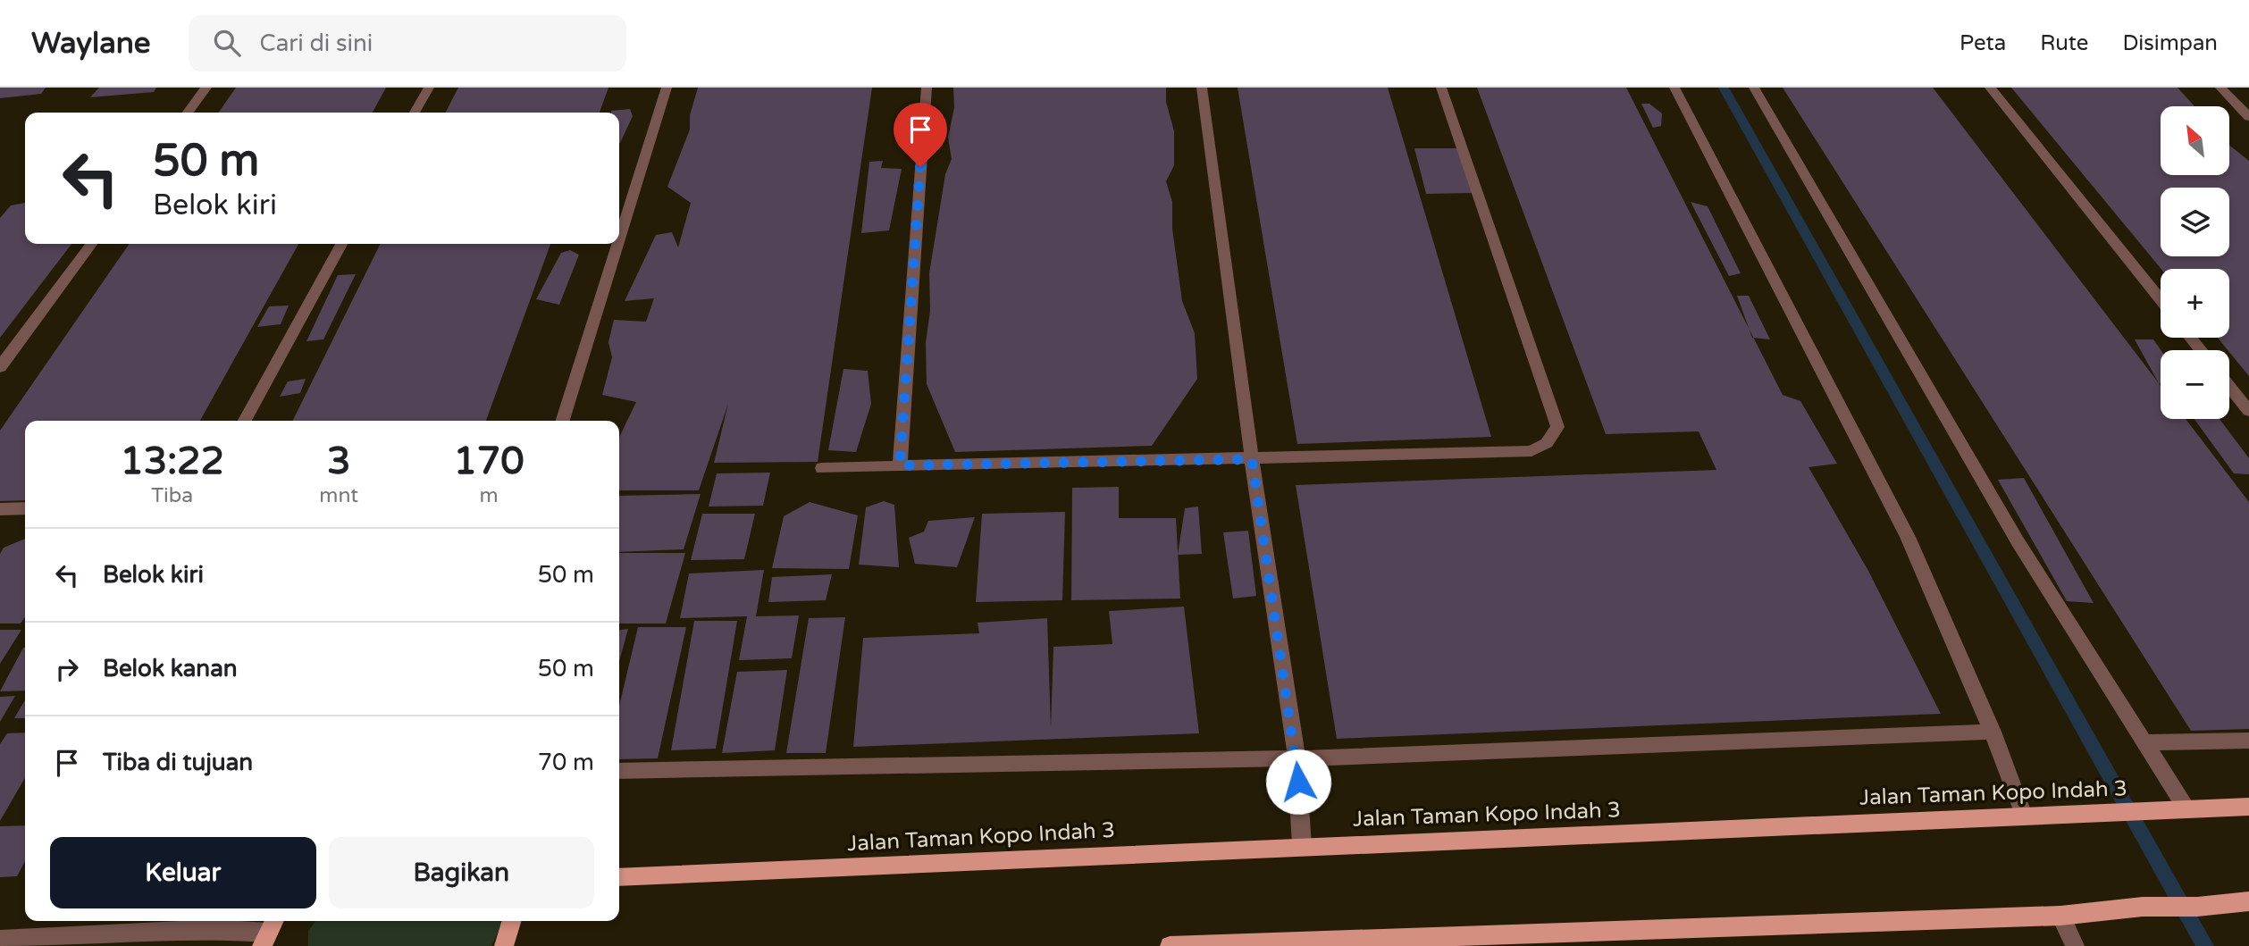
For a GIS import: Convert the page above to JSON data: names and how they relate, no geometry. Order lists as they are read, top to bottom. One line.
{"streets":{"main road":["Jalan Taman Kopo Indah 3"]},"north":"top left","page":{"header":"Waylane","search":"Cari di sini","nav":["Peta","Rute","Disimpan"],"map_buttons":["+","−"],"turn":["50 m","Belok kiri"],"eta":["13:22","Tiba","3","mnt","170","m"],"list":[{"name":"Belok kiri","value":"50 m"},{"name":"Belok kanan","value":"50 m"},{"name":"Tiba di tujuan","value":"70 m"}],"buttons":["Keluar","Bagikan"]}}
